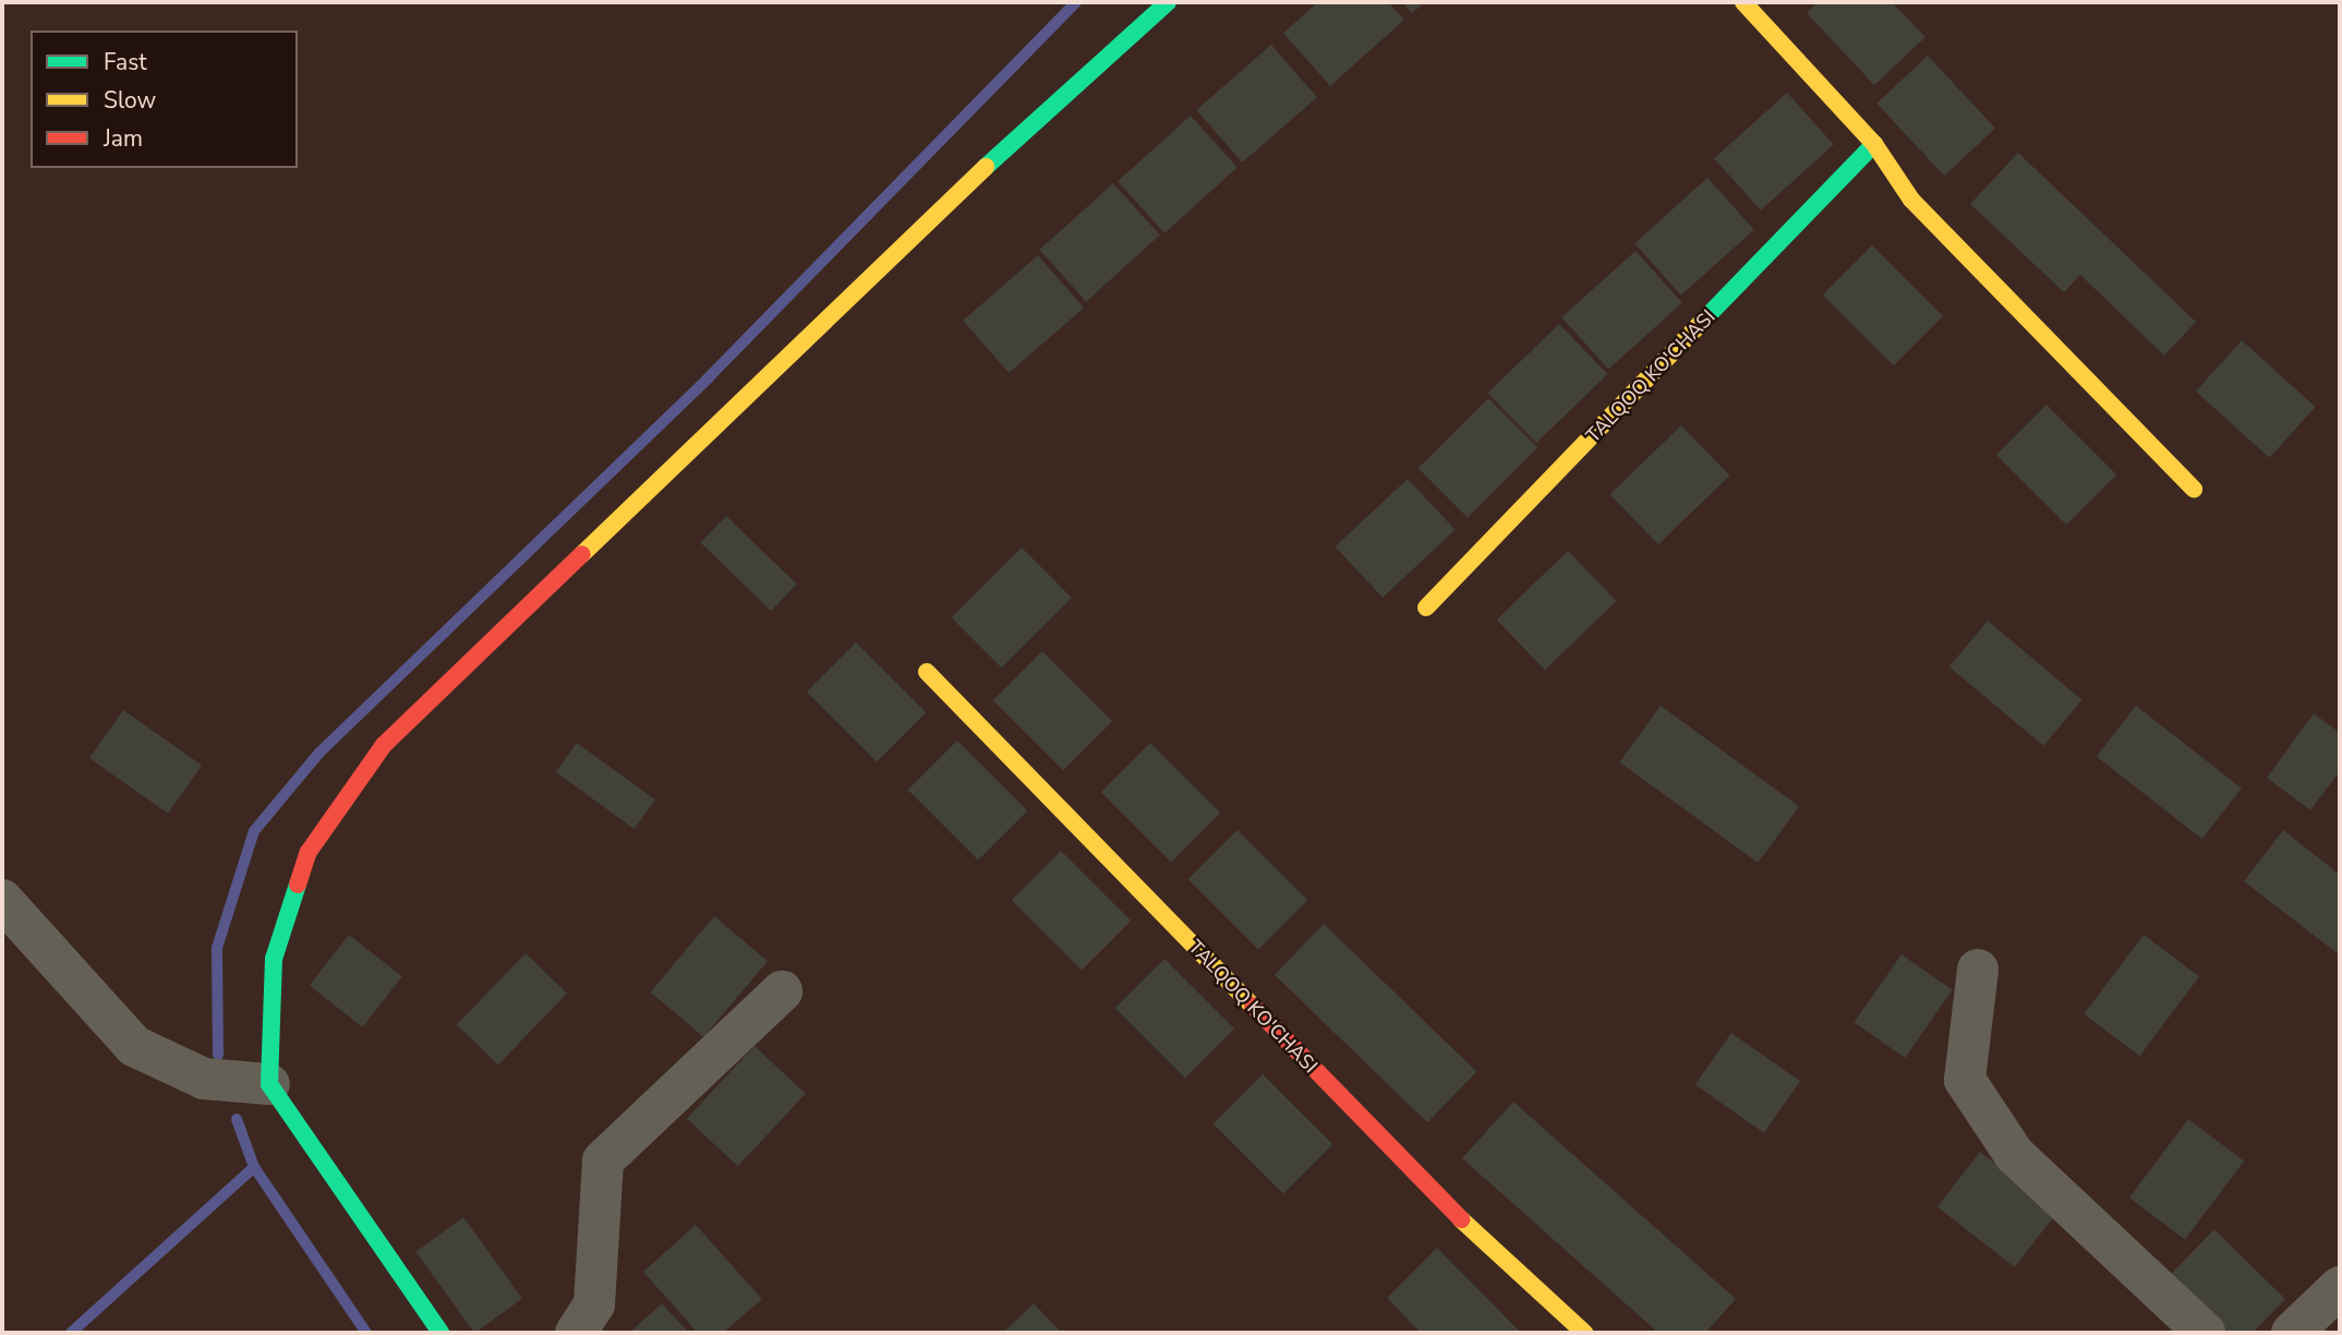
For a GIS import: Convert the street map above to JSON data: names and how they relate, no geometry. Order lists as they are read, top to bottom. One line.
{"streets":{"street":["TALQOQ KO'CHASI"]},"legend":["Fast","Slow","Jam"]}
